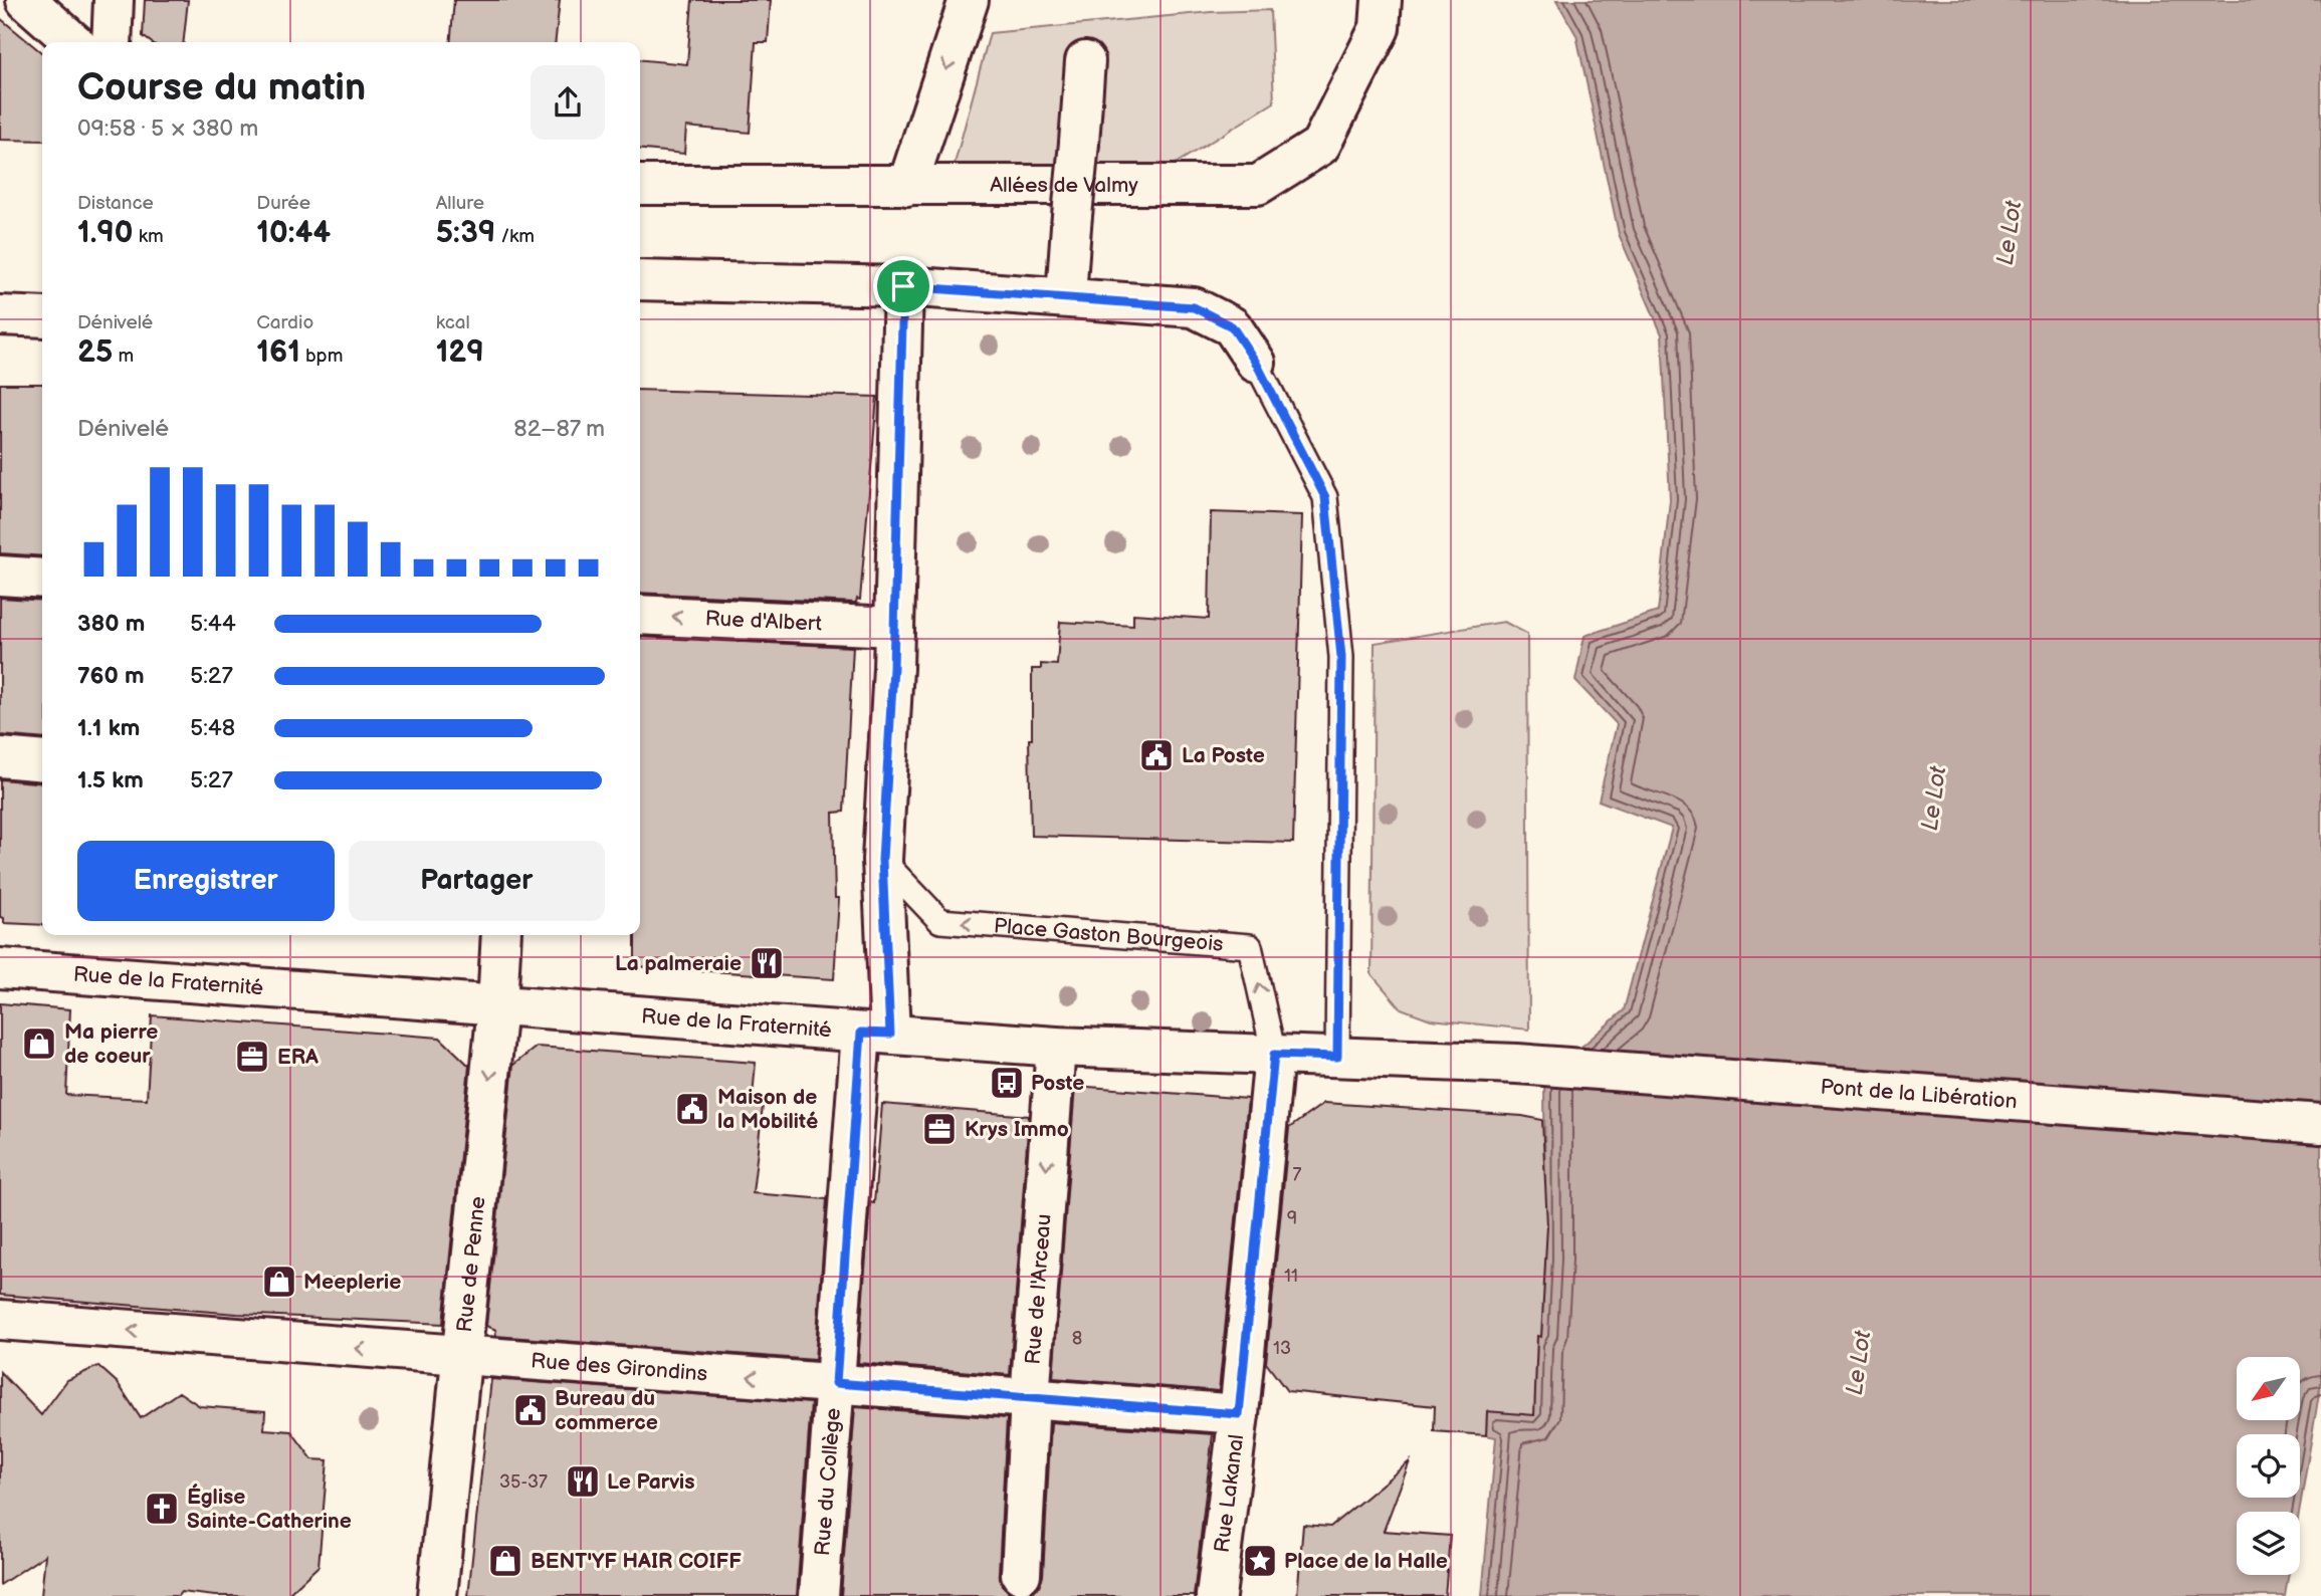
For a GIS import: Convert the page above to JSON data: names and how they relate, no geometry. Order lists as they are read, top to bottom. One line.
{"streets":{"street":["Allées de Valmy","Rue d'Albert","Rue de la Fraternité","Pont de la Libération","Rue de Penne","Rue de l'Arceau","Rue des Girondins","Rue du Collège","Rue Lakanal"],"lane":["Place Gaston Bourgeois"]},"crossings":[["Rue d'Albert","Rue du Collège"],["Place Gaston Bourgeois","Rue de la Fraternité"],["Place Gaston Bourgeois","Rue du Collège"],["Place Gaston Bourgeois","Rue Lakanal"],["Rue de la Fraternité","Pont de la Libération"],["Rue de la Fraternité","Rue de Penne"],["Rue de la Fraternité","Rue de l'Arceau"],["Rue de la Fraternité","Rue du Collège"],["Rue de la Fraternité","Rue Lakanal"],["Rue de Penne","Rue des Girondins"],["Rue de l'Arceau","Rue des Girondins"],["Rue des Girondins","Rue du Collège"],["Rue des Girondins","Rue Lakanal"]],"one_way":["Place Gaston Bourgeois","Rue de Penne","Rue de l'Arceau","Rue des Girondins"],"water":["Le Lot"],"places":{"public building":["La Poste","Maison de la Mobilité","Bureau du commerce"],"restaurant":["La palmeraie","Le Parvis"],"shop":["Ma pierre de coeur","Meeplerie","BENT'YF HAIR COIFF"],"office":["ERA","Krys Immo"],"bus stop":["Poste"],"church":["Église Sainte-Catherine"],"place":["Place de la Halle"]},"house_numbers":["7","9","11","8","13","35-37"],"north":"bottom left","page":{"heading":["Course du matin","09:58 · 5 × 380 m"],"stats":[["Distance","1.90 km"],["Durée","10:44"],["Allure","5:39 /km"],["Dénivelé","25 m"],["Cardio","161 bpm"],["kcal","129"]],"chart":["Dénivelé","82–87 m"],"list":[{"name":"380 m","note":"5:44"},{"name":"760 m","note":"5:27"},{"name":"1.1 km","note":"5:48"},{"name":"1.5 km","note":"5:27"}],"buttons":["Enregistrer","Partager"]}}
